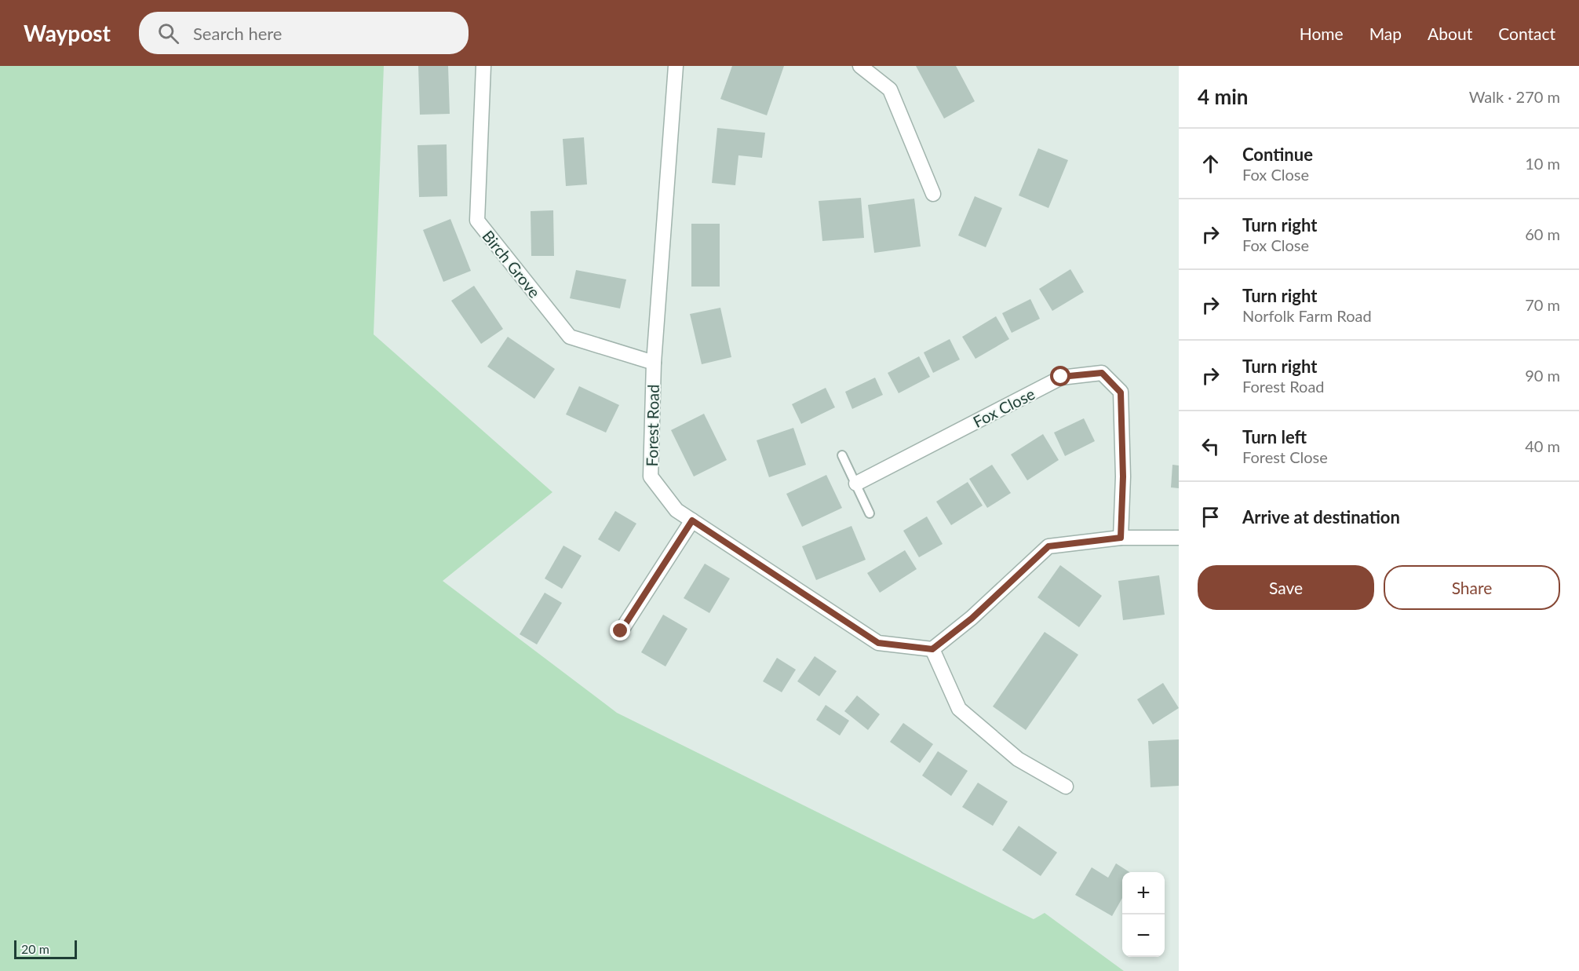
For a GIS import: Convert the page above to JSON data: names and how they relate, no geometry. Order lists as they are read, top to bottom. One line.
{"streets":{"street":["Birch Grove","Fox Close","Forest Road"]},"crossings":[["Birch Grove","Forest Road"]],"scale_bar":"20 m","page":{"header":"Waypost","search":"Search here","nav":["Home","Map","About","Contact"],"heading":["4 min","Walk · 270 m"],"list":[["Continue","Fox Close","10 m"],["Turn right","Fox Close","60 m"],["Turn right","Norfolk Farm Road","70 m"],["Turn right","Forest Road","90 m"],["Turn left","Forest Close","40 m"],"Arrive at destination"],"buttons":["Save","Share"],"map_buttons":["+","−"],"scale":"20 m"}}
